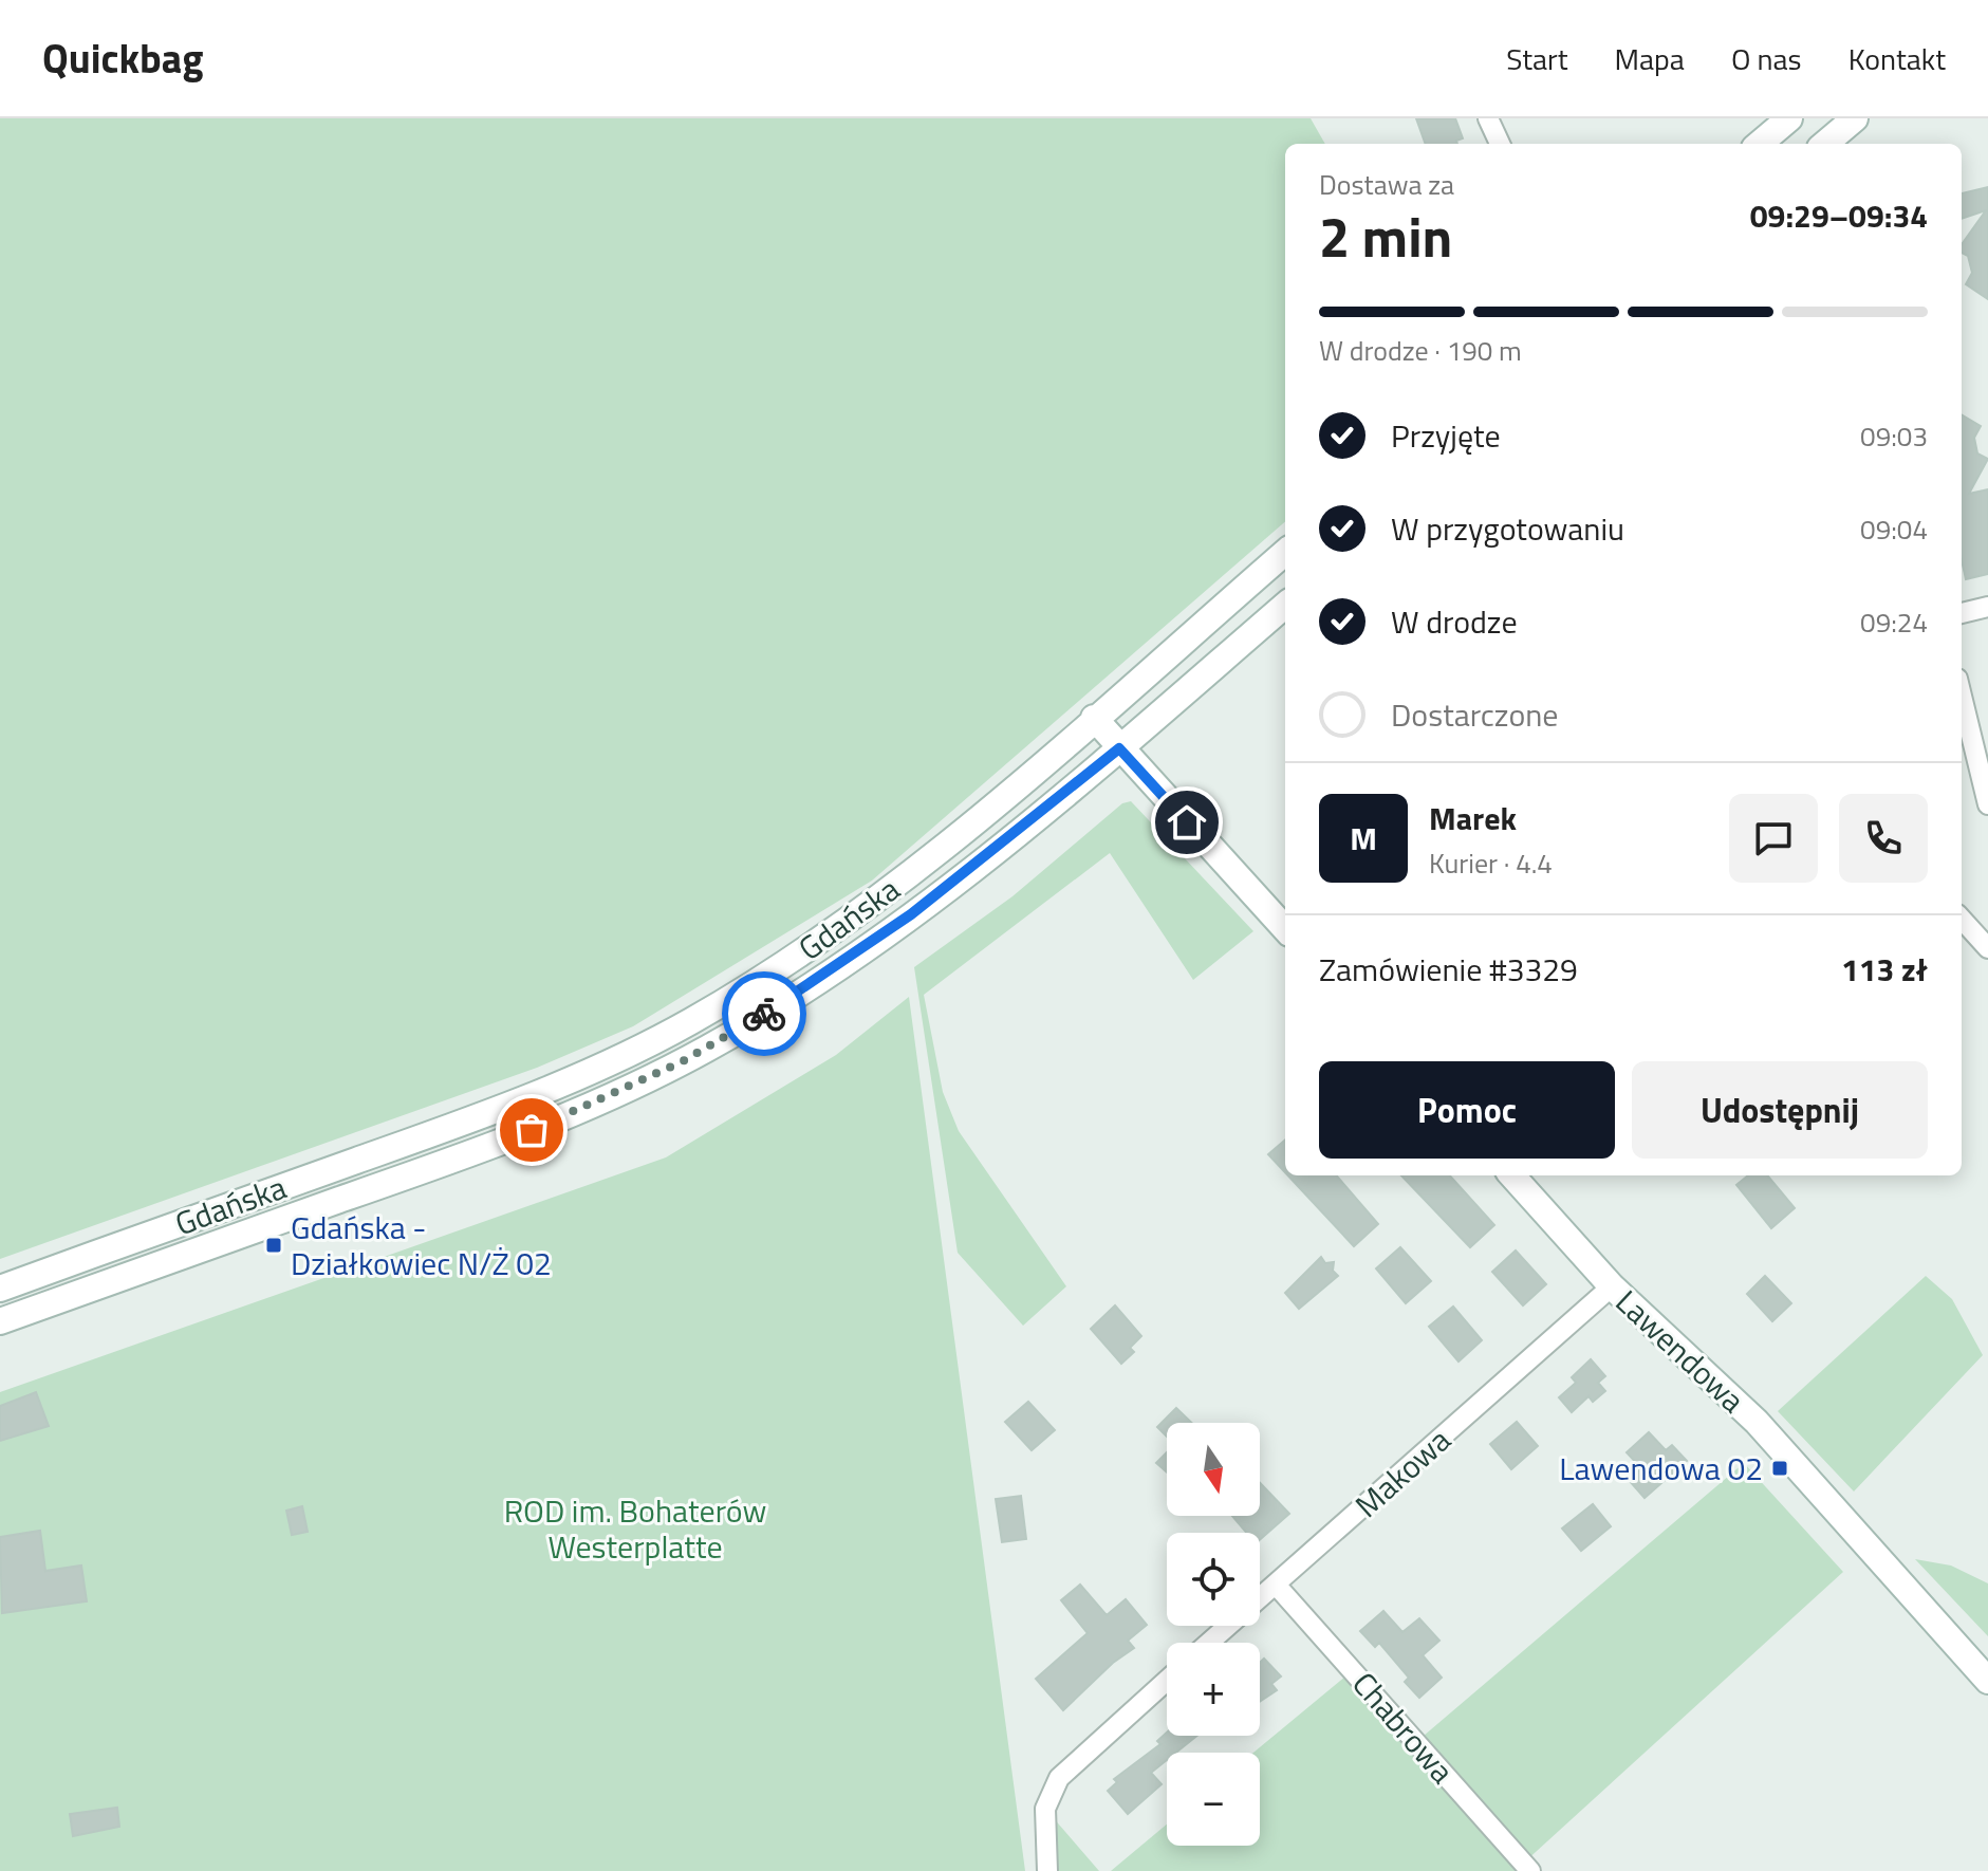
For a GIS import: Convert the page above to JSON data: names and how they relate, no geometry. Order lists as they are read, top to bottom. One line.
{"streets":{"main road":["Gdańska","Lawendowa"],"street":["Makowa","Chabrowa"]},"crossings":[["Lawendowa","Makowa"],["Makowa","Chabrowa"]],"parks":["ROD im. Bohaterów Westerplatte"],"places":{"transit":["Gdańska - Działkowiec N/Ż 02","Lawendowa 02"]},"north":"bottom","page":{"header":"Quickbag","nav":["Start","Mapa","O nas","Kontakt"],"heading":["2 min","Dostawa za","09:29–09:34"],"panel":["Marek","Kurier · 4.4","Zamówienie #3329","113 zł"],"bar":"W drodze · 190 m","list":[["Przyjęte","09:03"],["W przygotowaniu","09:04"],["W drodze","09:24"],"Dostarczone"],"round":"M","buttons":["Pomoc","Udostępnij"],"map_buttons":["+","−"]}}
